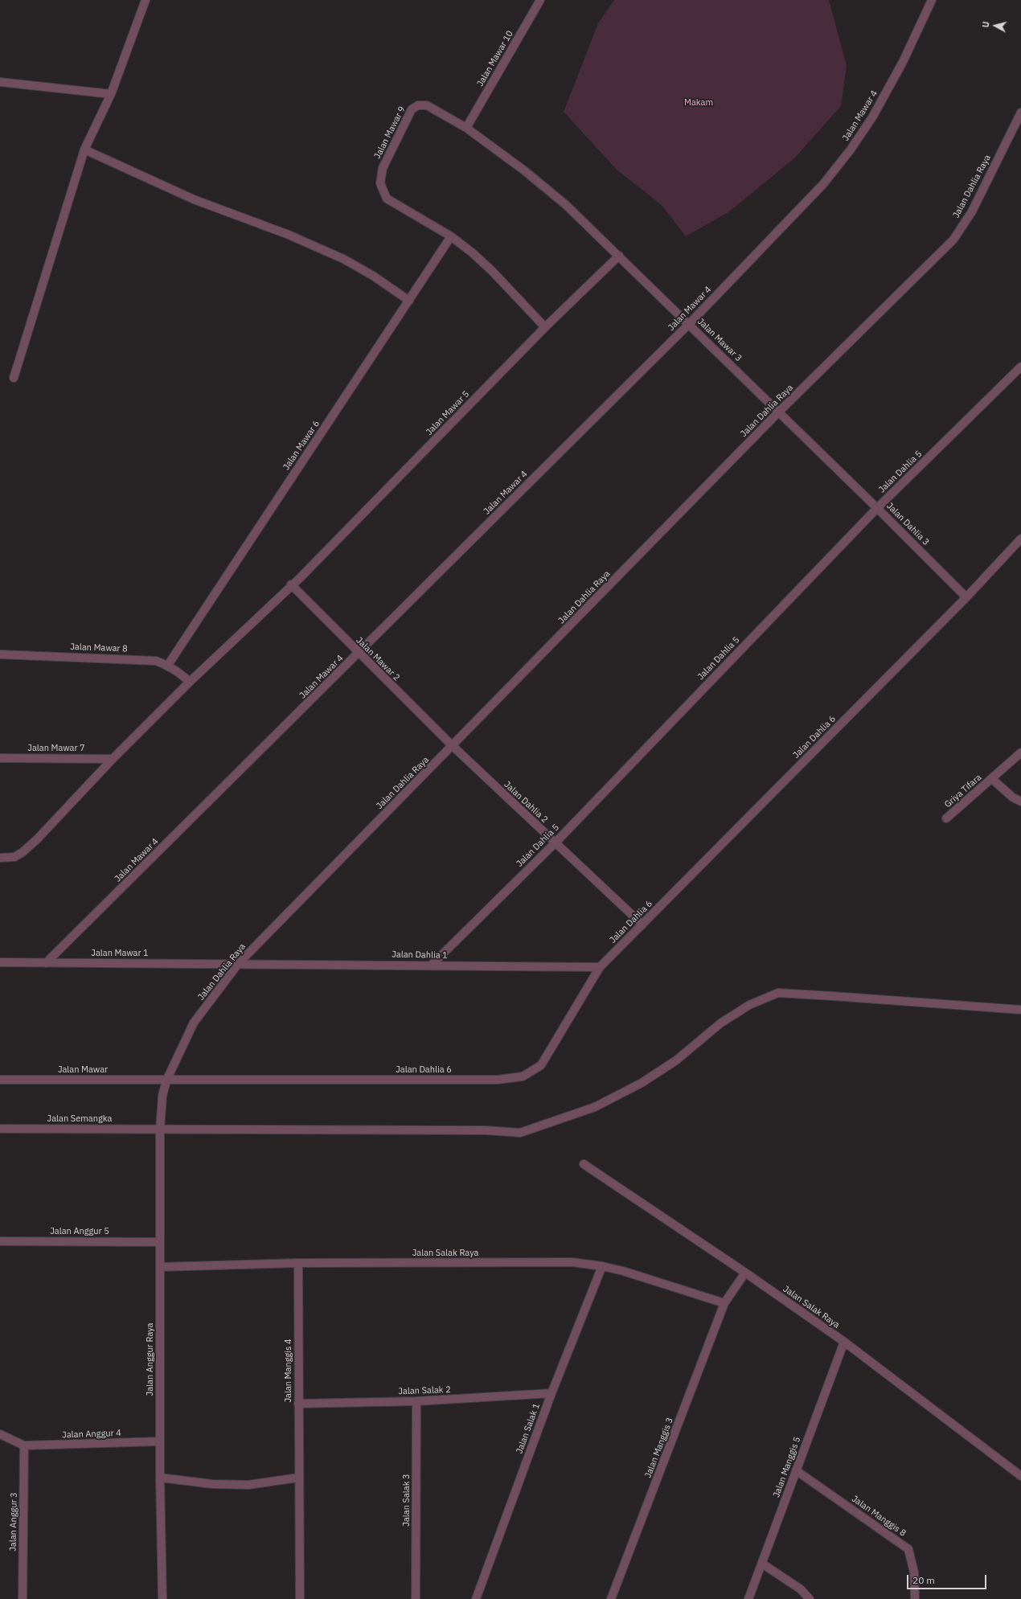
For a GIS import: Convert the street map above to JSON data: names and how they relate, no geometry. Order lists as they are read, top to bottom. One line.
{"streets":{"street":["Jalan Mawar 10","Jalan Mawar 4","Jalan Mawar 9","Jalan Dahlia Raya","Jalan Mawar 3","Jalan Mawar 5","Jalan Mawar 6","Jalan Dahlia 5","Jalan Dahlia 3","Jalan Mawar 8","Jalan Mawar 2","Jalan Dahlia 6","Jalan Mawar 7","Griya Tifara","Jalan Dahlia 2","Jalan Mawar 1","Jalan Dahlia 1","Jalan Mawar","Jalan Semangka","Jalan Anggur 5","Jalan Salak Raya","Jalan Anggur Raya","Jalan Manggis 4","Jalan Salak 2","Jalan Salak 1","Jalan Anggur 4","Jalan Manggis 3","Jalan Manggis 5","Jalan Salak 3","Jalan Manggis 8","Jalan Anggur 3"]},"crossings":[["Jalan Mawar 10","Jalan Mawar 9"],["Jalan Mawar 4","Jalan Mawar 3"],["Jalan Mawar 4","Jalan Mawar 2"],["Jalan Mawar 4","Jalan Mawar 1"],["Jalan Mawar 9","Jalan Mawar 3"],["Jalan Mawar 9","Jalan Mawar 5"],["Jalan Mawar 9","Jalan Mawar 6"],["Jalan Dahlia Raya","Jalan Mawar 3"],["Jalan Dahlia Raya","Jalan Dahlia 3"],["Jalan Dahlia Raya","Jalan Mawar 2"],["Jalan Dahlia Raya","Jalan Dahlia 6"],["Jalan Dahlia Raya","Jalan Dahlia 2"],["Jalan Dahlia Raya","Jalan Mawar 1"],["Jalan Dahlia Raya","Jalan Dahlia 1"],["Jalan Dahlia Raya","Jalan Mawar"],["Jalan Dahlia Raya","Jalan Anggur Raya"],["Jalan Mawar 3","Jalan Mawar 5"],["Jalan Mawar 3","Jalan Dahlia 3"],["Jalan Mawar 5","Jalan Mawar 8"],["Jalan Mawar 5","Jalan Mawar 2"],["Jalan Mawar 5","Jalan Mawar 7"],["Jalan Mawar 6","Jalan Mawar 8"],["Jalan Dahlia 5","Jalan Dahlia 3"],["Jalan Dahlia 5","Jalan Dahlia 2"],["Jalan Dahlia 5","Jalan Dahlia 1"],["Jalan Dahlia 3","Jalan Dahlia 6"],["Jalan Mawar 2","Jalan Dahlia 2"],["Jalan Dahlia 6","Jalan Dahlia 2"],["Jalan Dahlia 6","Jalan Dahlia 1"],["Jalan Dahlia 6","Jalan Mawar"],["Jalan Mawar 1","Jalan Dahlia 1"],["Jalan Semangka","Jalan Anggur Raya"],["Jalan Anggur 5","Jalan Anggur Raya"],["Jalan Salak Raya","Jalan Anggur Raya"],["Jalan Salak Raya","Jalan Manggis 4"],["Jalan Salak Raya","Jalan Salak 1"],["Jalan Salak Raya","Jalan Manggis 3"],["Jalan Salak Raya","Jalan Manggis 5"],["Jalan Anggur Raya","Jalan Anggur 4"],["Jalan Manggis 4","Jalan Salak 2"],["Jalan Salak 2","Jalan Salak 1"],["Jalan Salak 2","Jalan Salak 3"],["Jalan Anggur 4","Jalan Anggur 3"],["Jalan Manggis 5","Jalan Manggis 8"]],"parks":["Makam"],"scale_bar":"20 m","north":"left"}
